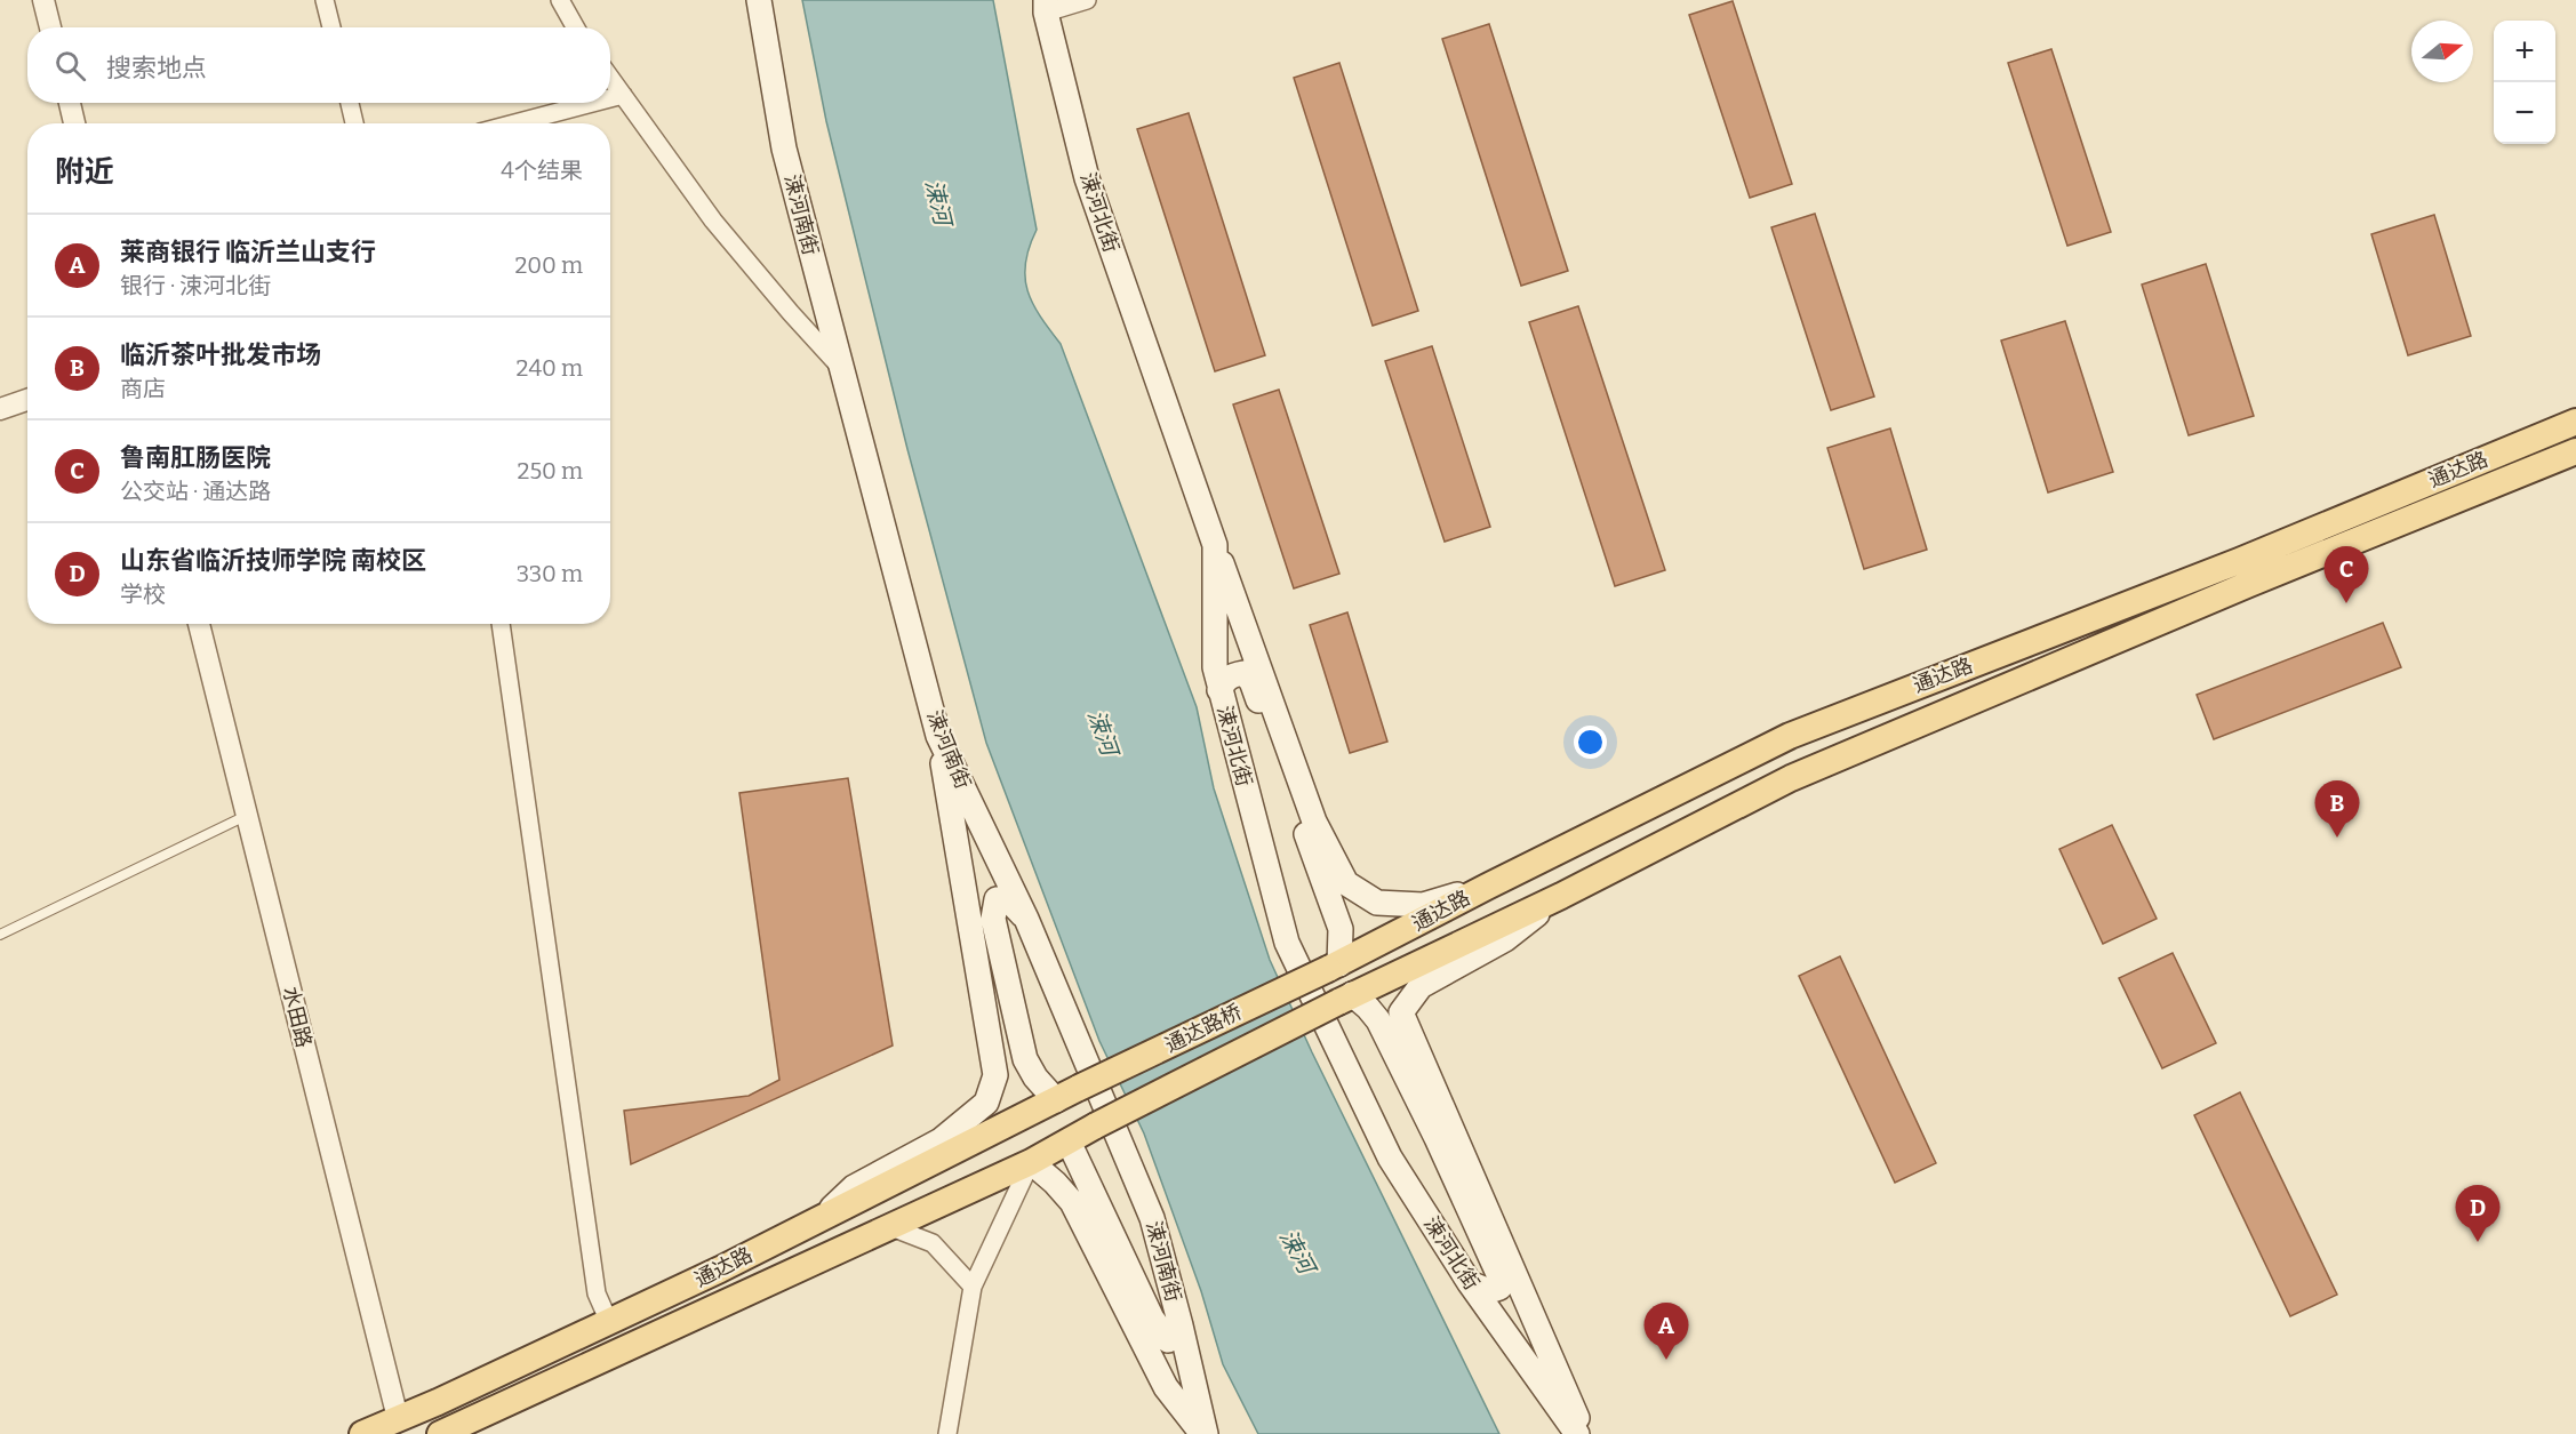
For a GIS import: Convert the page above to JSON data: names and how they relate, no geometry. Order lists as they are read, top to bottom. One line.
{"streets":{"main road":["涑河北街","涑河南街","通达路","通达路桥"],"street":["水田路"]},"crossings":[["通达路","水田路"],["通达路","通达路桥"]],"water":["涑河"],"north":"right","page":{"map_buttons":["+","−"],"search":"搜索地点","heading":["附近","4个结果"],"list":[{"mark":"A","name":"莱商银行 临沂兰山支行","note":"银行 · 涑河北街","value":"200 m"},{"mark":"B","name":"临沂茶叶批发市场","note":"商店","value":"240 m"},{"mark":"C","name":"鲁南肛肠医院","note":"公交站 · 通达路","value":"250 m"},{"mark":"D","name":"山东省临沂技师学院 南校区","note":"学校","value":"330 m"}],"pins":["C","B","D","A"]}}
